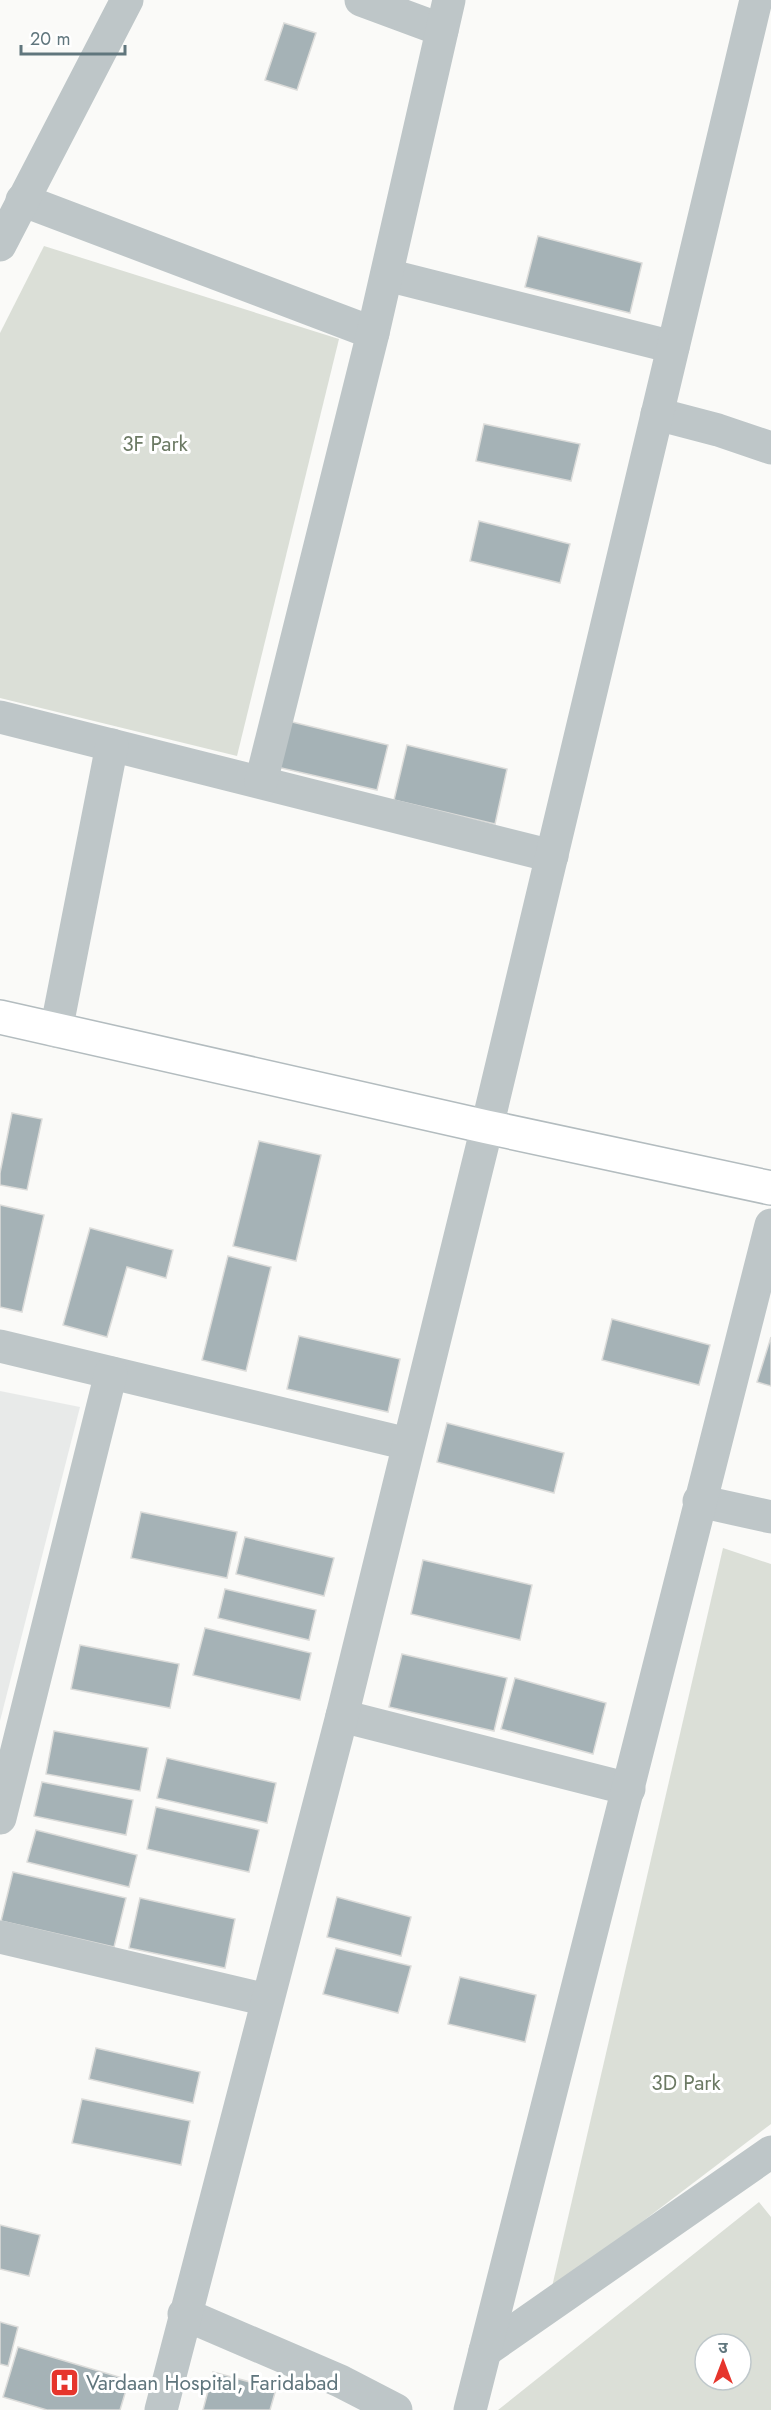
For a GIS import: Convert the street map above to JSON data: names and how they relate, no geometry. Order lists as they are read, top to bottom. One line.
{"parks":["3F Park","3D Park"],"places":{"hospital":["Vardaan Hospital, Faridabad"]},"scale_bar":"20 m","north":"top"}
